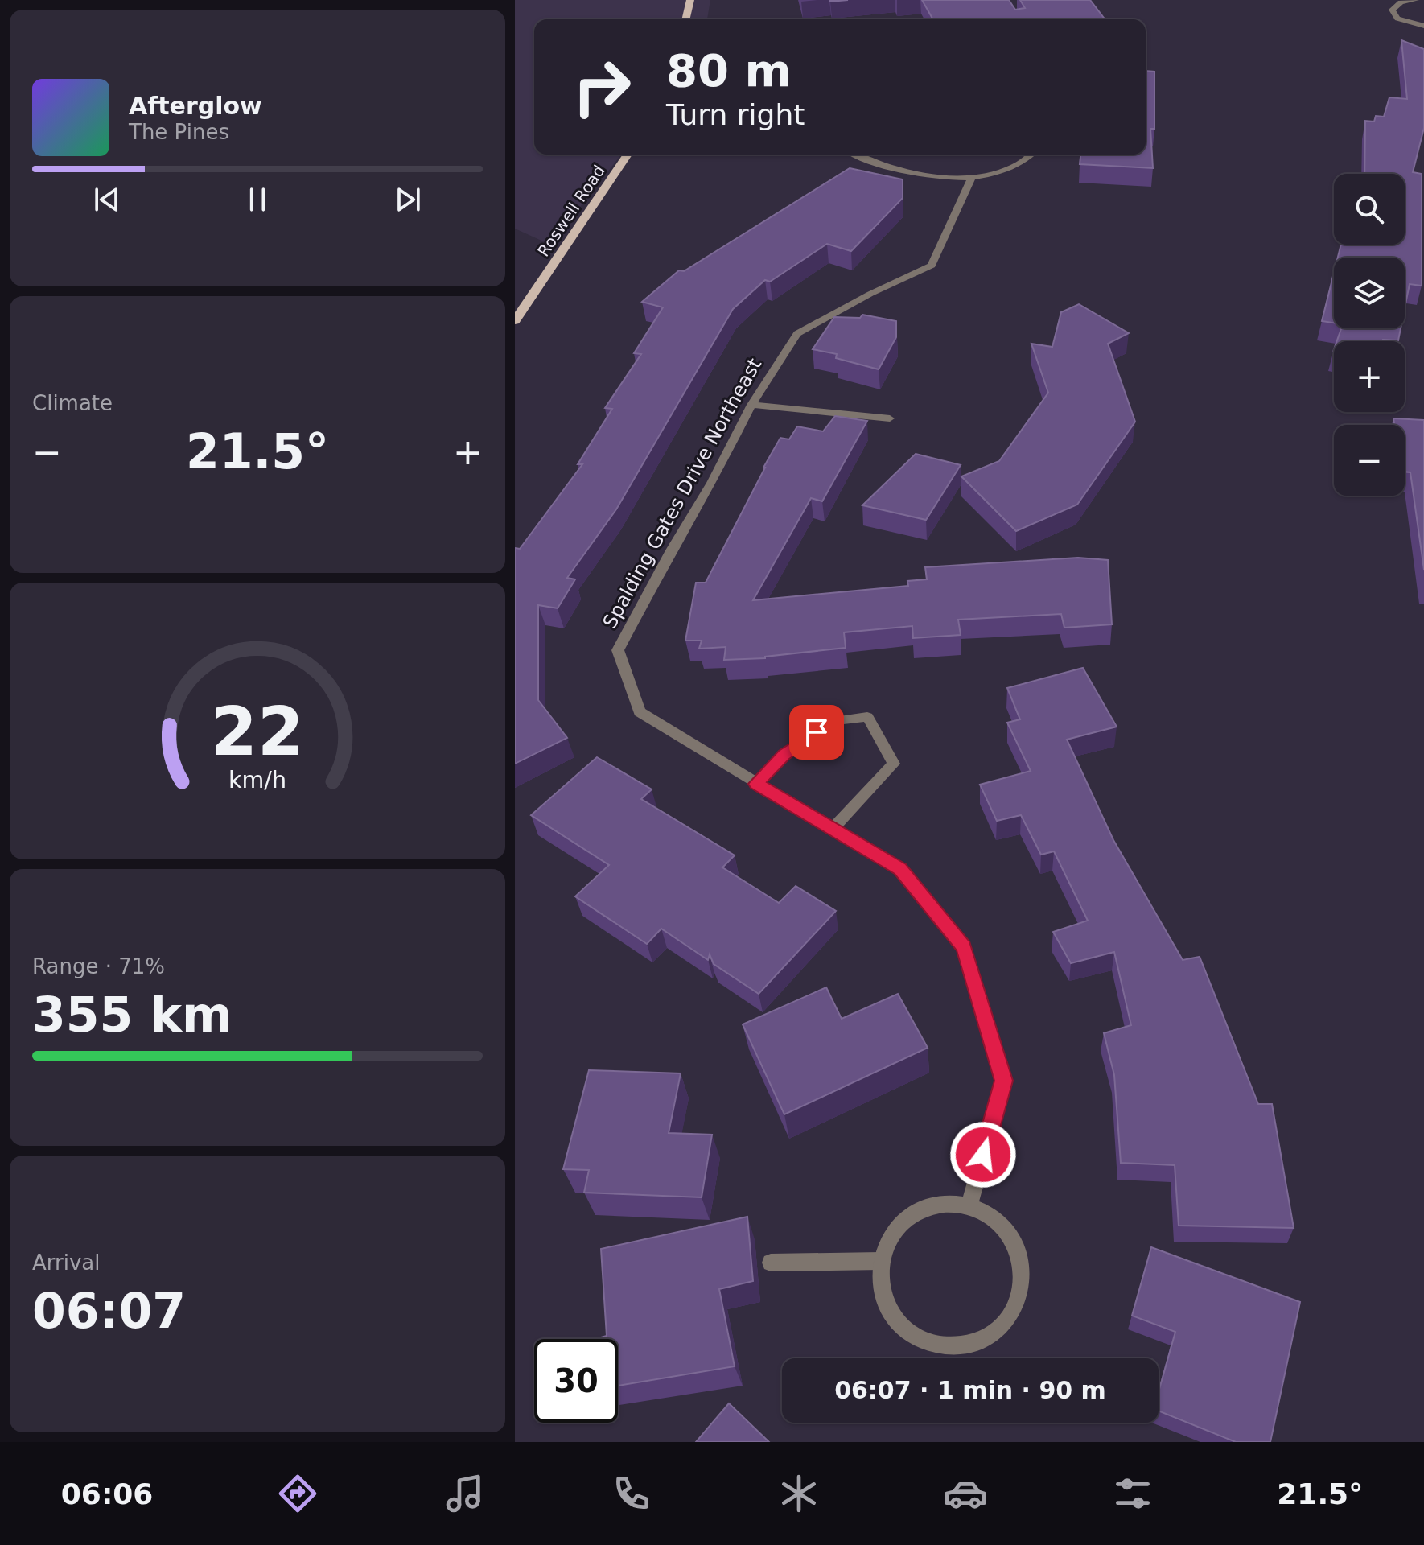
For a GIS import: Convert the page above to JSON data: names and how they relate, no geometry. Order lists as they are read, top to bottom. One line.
{"streets":{"main road":["Roswell Road"],"street":["Spalding Gates Drive Northeast"]},"page":{"turn":["80 m","Turn right"],"song":["Afterglow","The Pines"],"map_buttons":["+","−"],"tile":["Climate",["Range · 71%","355 km"],["Arrival","06:07"]],"heat":["−","21.5°","+"],"limit":"30","trip":"06:07 · 1 min · 90 m","tabs":["06:06","21.5°"],"gauge":["22","km/h"]}}
